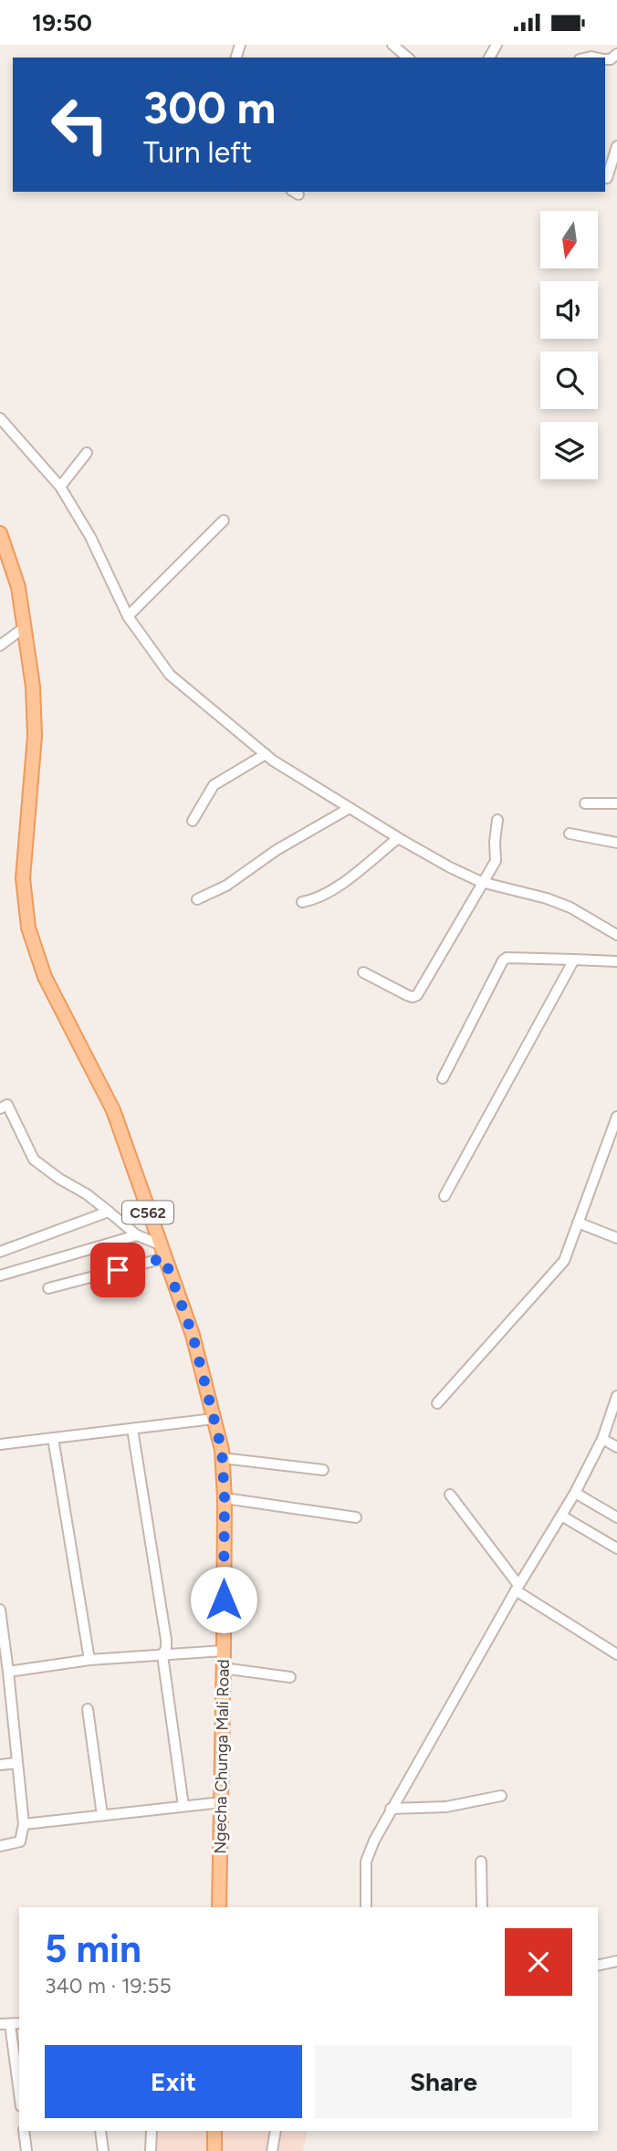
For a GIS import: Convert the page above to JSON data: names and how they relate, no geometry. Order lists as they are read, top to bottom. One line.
{"streets":{"main road":["C562","Ngecha Chunga Mali Road"]},"north":"bottom","page":{"status":"19:50","turn":["300 m","Turn left"],"heading":["5 min","340 m · 19:55"],"buttons":["Exit","Share"]}}
